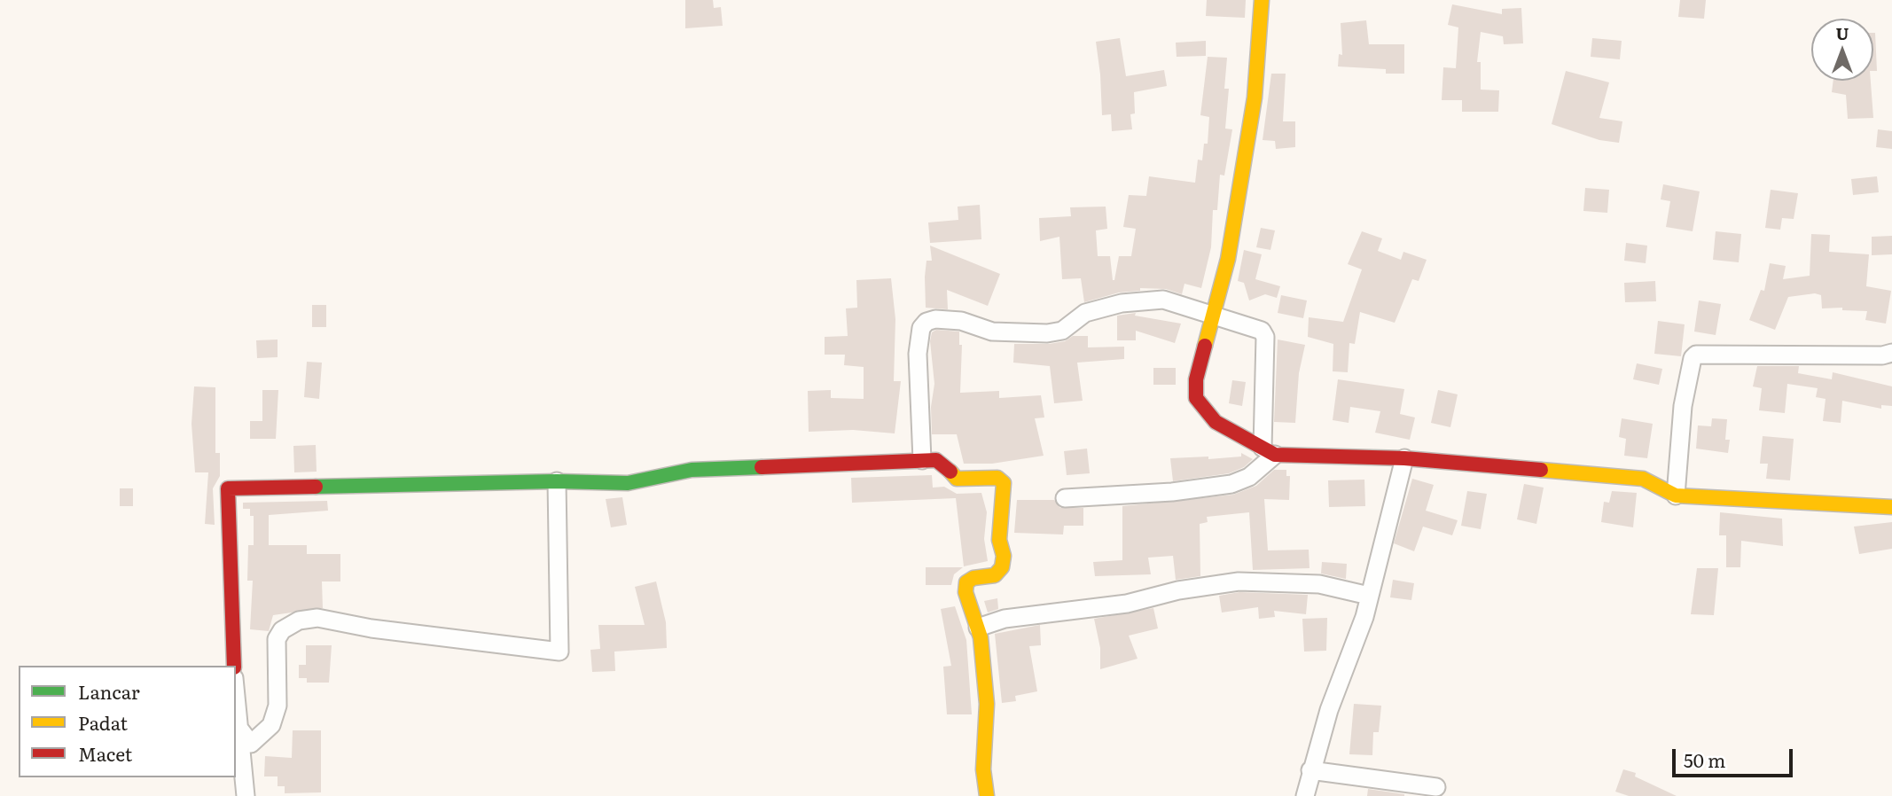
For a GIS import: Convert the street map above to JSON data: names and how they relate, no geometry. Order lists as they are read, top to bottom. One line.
{"legend":["Lancar","Padat","Macet"],"scale_bar":"50 m","north":"top"}
